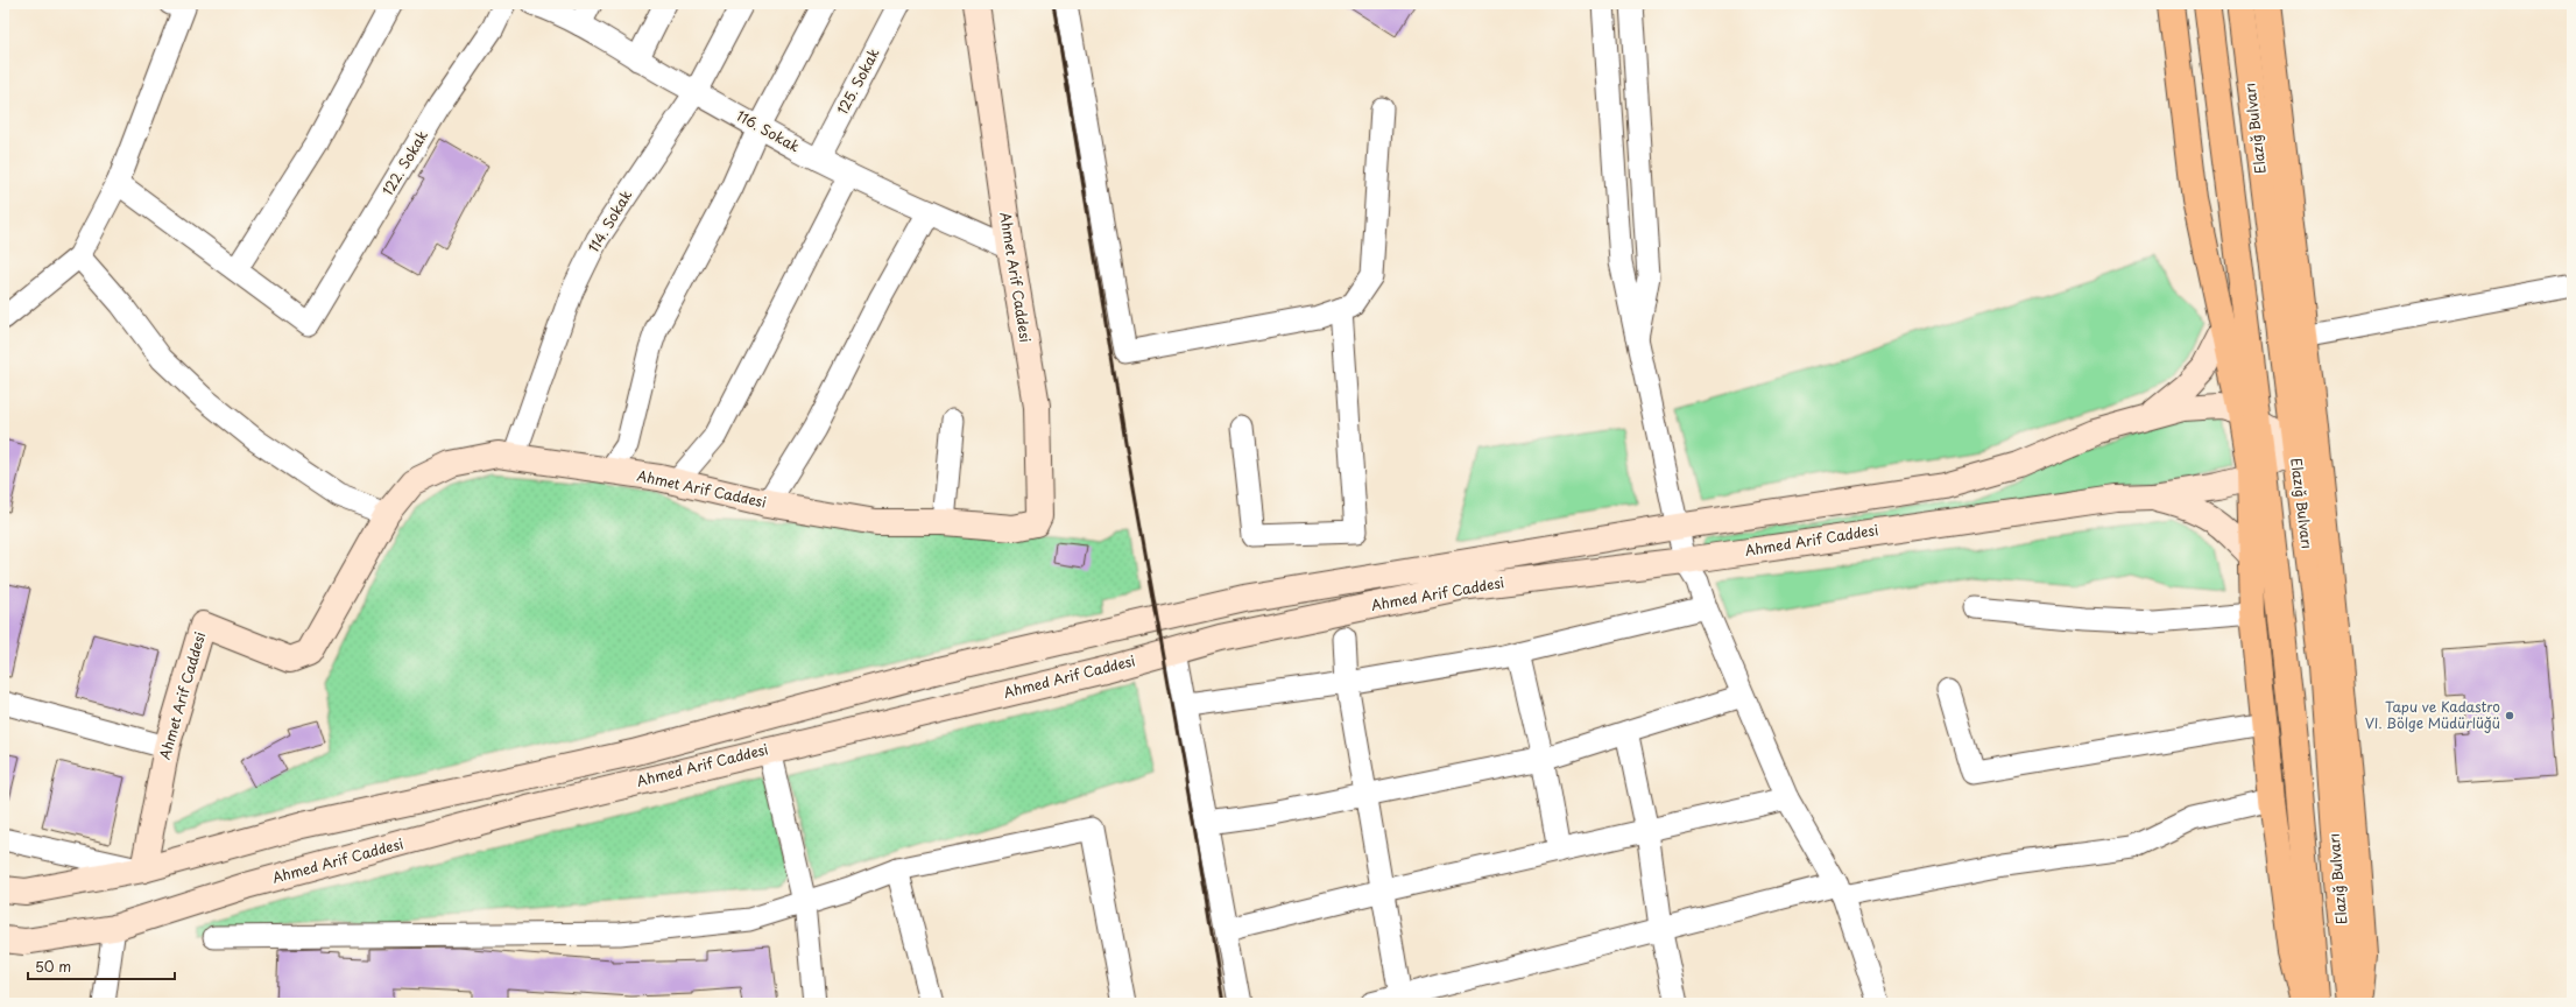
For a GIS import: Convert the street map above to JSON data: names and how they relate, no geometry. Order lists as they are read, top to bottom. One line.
{"streets":{"highway":["Elazığ Bulvarı"],"street":["125. Sokak","116. Sokak","122. Sokak","114. Sokak","Ahmet Arif Caddesi","Ahmed Arif Caddesi"]},"crossings":[["125. Sokak","116. Sokak"],["Elazığ Bulvarı","Ahmed Arif Caddesi"],["116. Sokak","114. Sokak"],["116. Sokak","Ahmet Arif Caddesi"],["114. Sokak","Ahmet Arif Caddesi"],["Ahmet Arif Caddesi","Ahmed Arif Caddesi"]],"places":["Tapu ve Kadastro VI. Bölge Müdürlüğü"],"scale_bar":"50 m"}
